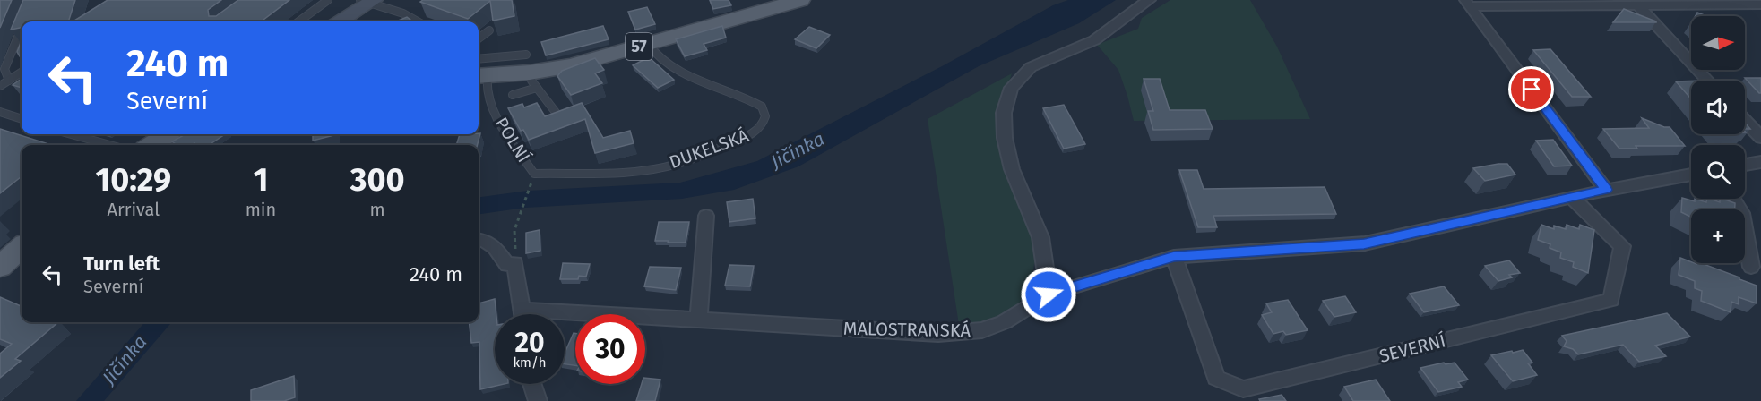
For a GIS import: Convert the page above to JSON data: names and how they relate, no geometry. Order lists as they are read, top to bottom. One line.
{"streets":{"main road":["57"],"street":["MALOSTRANSKÁ","SEVERNÍ"],"lane":["POLNÍ","DUKELSKÁ"]},"crossings":[["57","POLNÍ"],["57","DUKELSKÁ"],["POLNÍ","DUKELSKÁ"]],"water":["Jičínka"],"north":"right","page":{"map_buttons":"+","turn":["240 m","Severní"],"eta":["10:29","Arrival","1","min","300","m"],"list":[{"name":"Turn left","note":"Severní","value":"240 m"}],"speed":"20 km/h","limit":"30"}}
